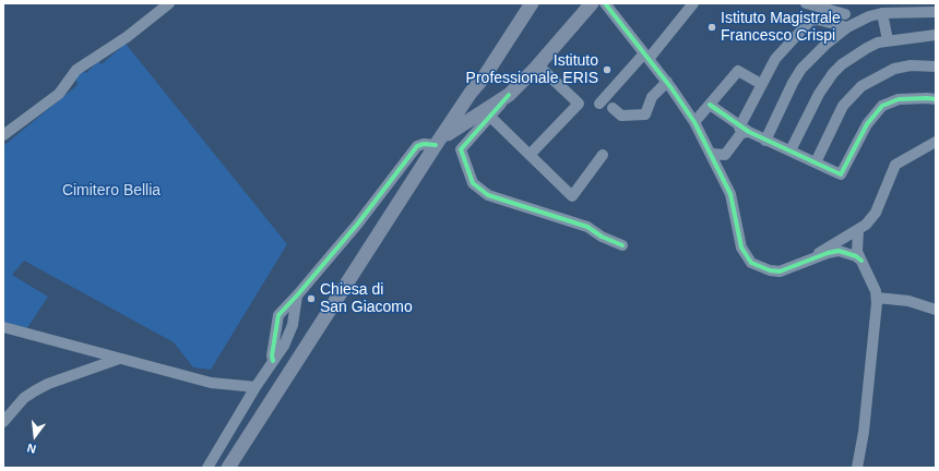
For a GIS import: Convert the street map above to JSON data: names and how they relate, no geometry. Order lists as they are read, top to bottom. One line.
{"parks":["Cimitero Bellia"],"places":["Istituto Magistrale Francesco Crispi","Istituto Professionale ERIS","Chiesa di San Giacomo"],"north":"bottom"}
